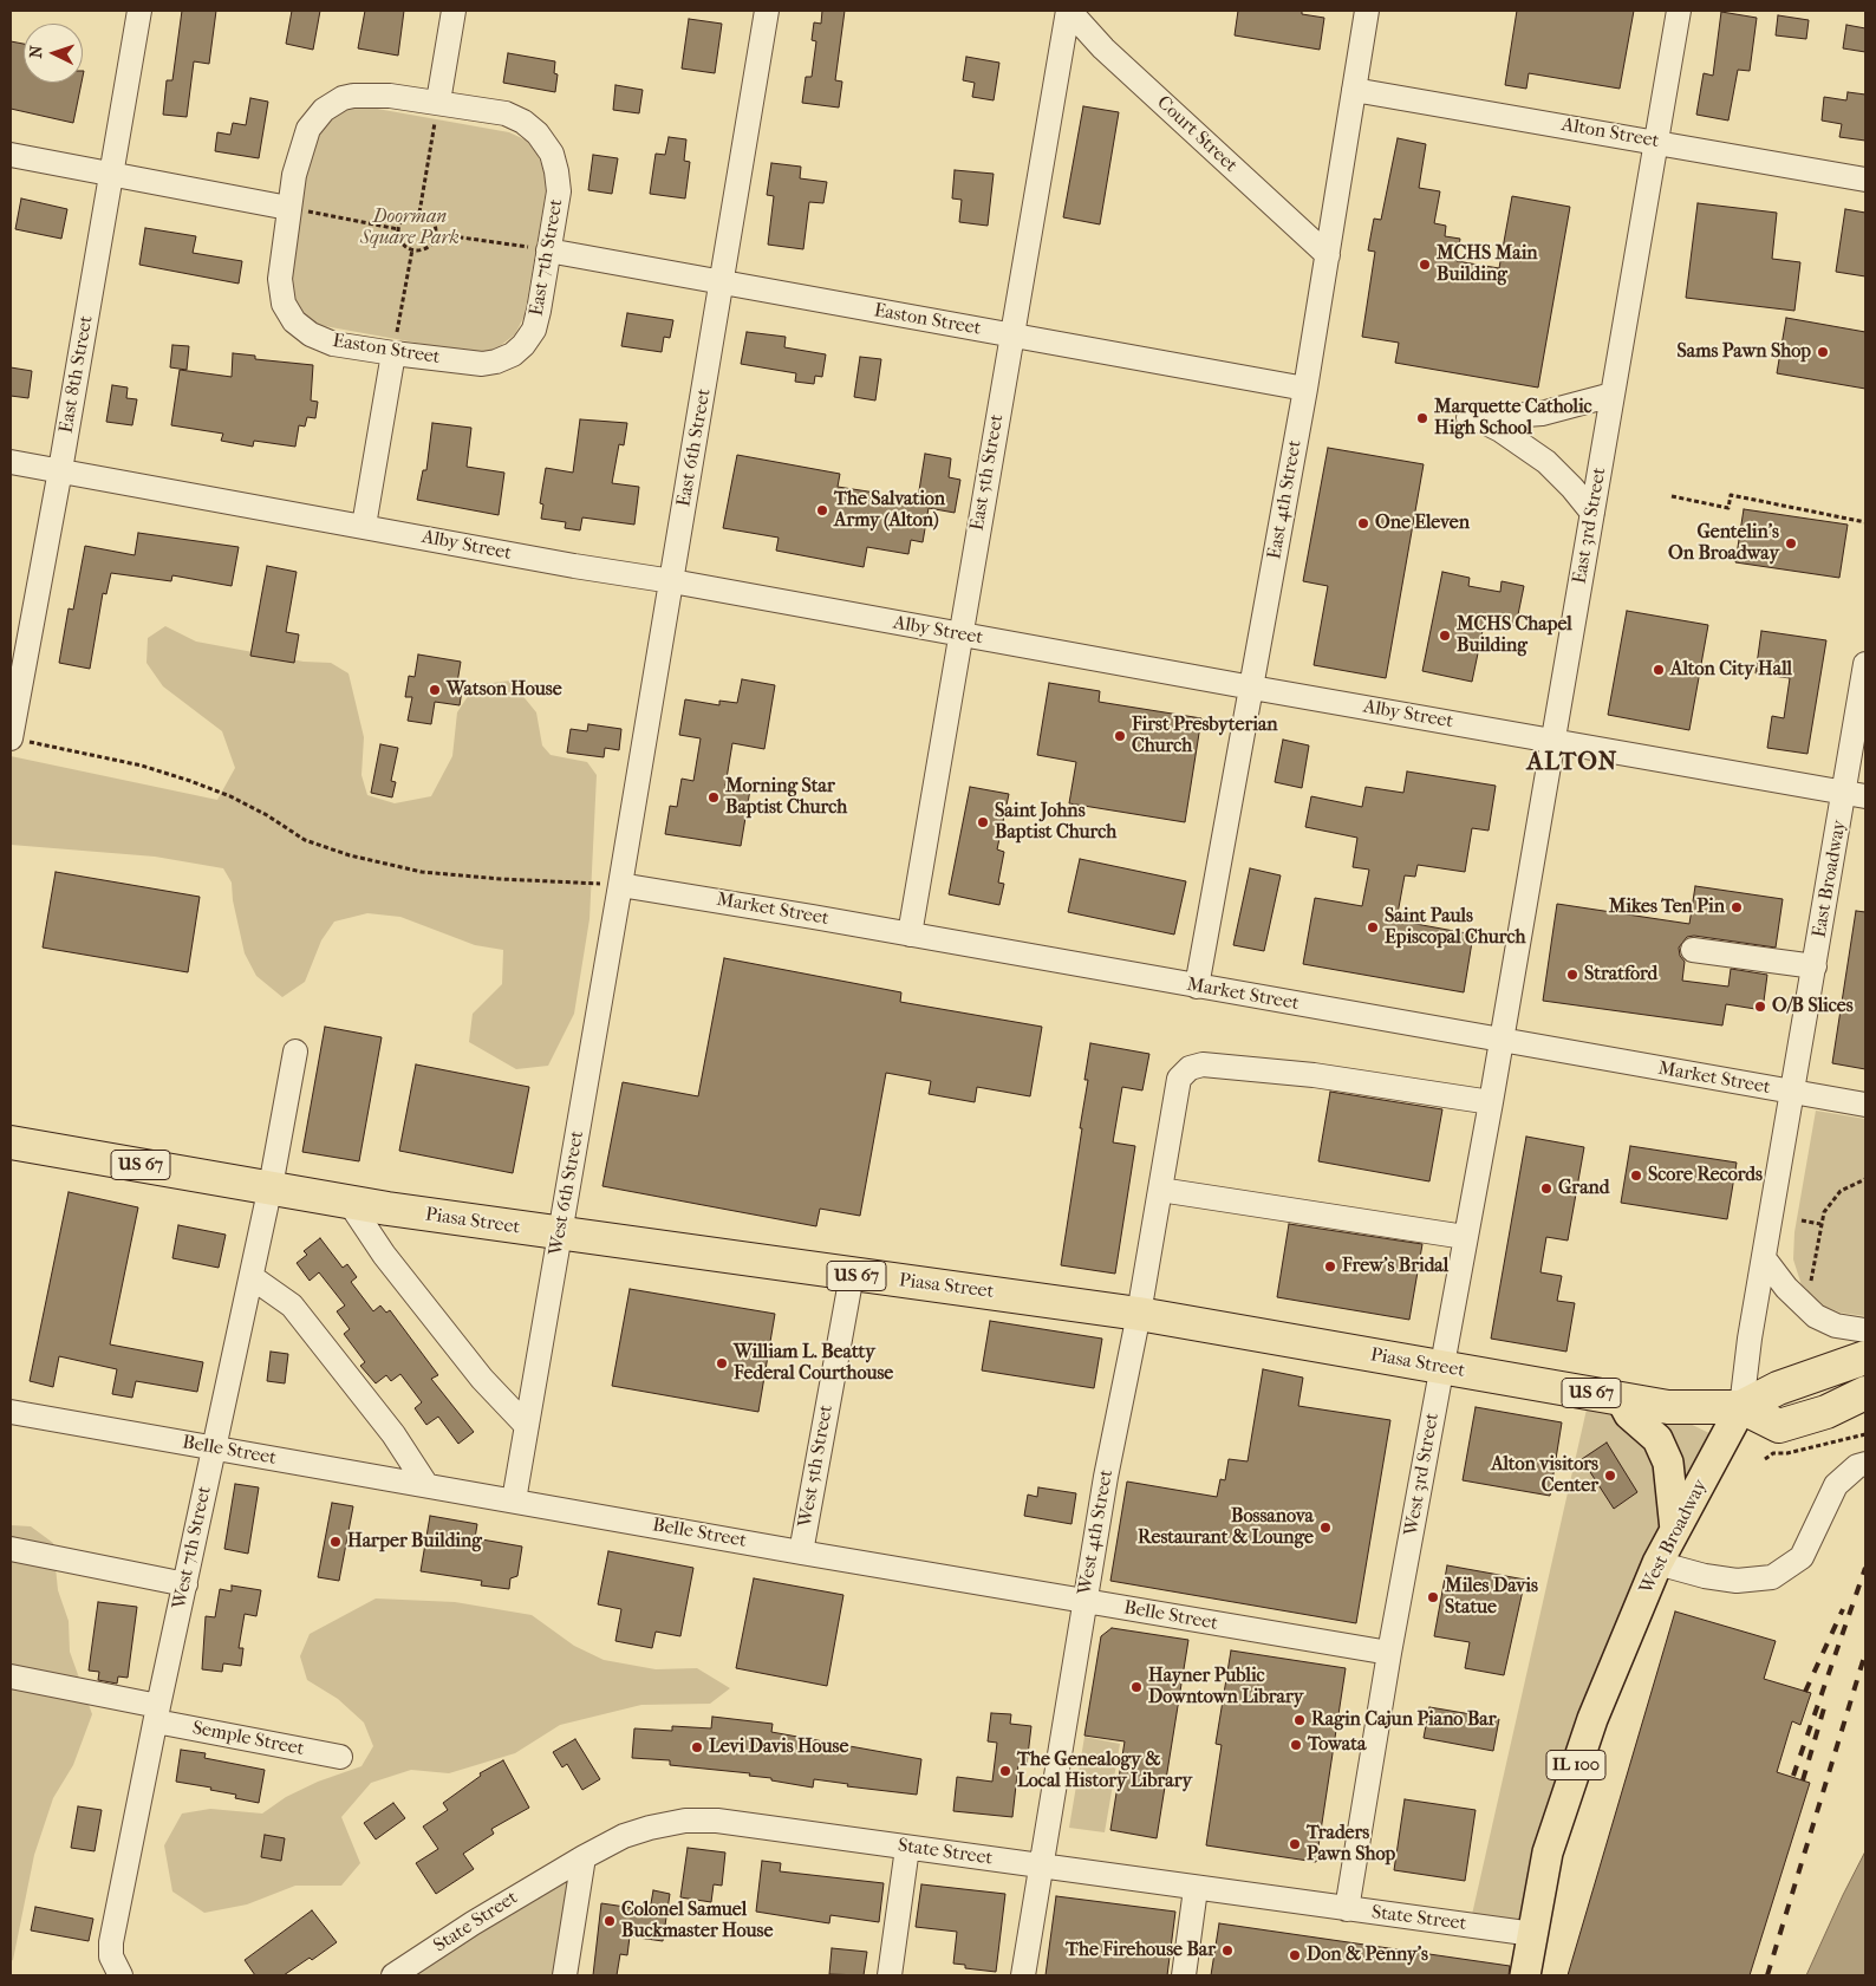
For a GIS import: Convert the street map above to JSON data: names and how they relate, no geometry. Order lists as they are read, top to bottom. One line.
{"streets":{"highway":["US 67","Piasa Street"],"main road":["West Broadway","IL 100"],"street":["Alton Street","Court Street","East 7th Street","Easton Street","East 8th Street","East 6th Street","East 5th Street","East 4th Street","East 3rd Street","Alby Street","East Broadway","Market Street","West 6th Street","Belle Street","West 5th Street","West 3rd Street","West 4th Street","West 7th Street","Semple Street","State Street"]},"crossings":[["Alton Street","East 4th Street"],["Alton Street","East 3rd Street"],["Court Street","East 5th Street"],["Court Street","East 4th Street"],["East 7th Street","Easton Street"],["Easton Street","East 6th Street"],["Easton Street","East 5th Street"],["Easton Street","East 4th Street"],["East 8th Street","Alby Street"],["East 6th Street","Alby Street"],["East 6th Street","Market Street"],["East 6th Street","West 6th Street"],["East 5th Street","Alby Street"],["East 5th Street","Market Street"],["East 4th Street","Alby Street"],["East 4th Street","Market Street"],["East 3rd Street","Alby Street"],["East 3rd Street","Market Street"],["East 3rd Street","West 3rd Street"],["Alby Street","East Broadway"],["East Broadway","Market Street"],["East Broadway","West Broadway"],["Market Street","West 6th Street"],["Market Street","West 3rd Street"],["Market Street","West Broadway"],["US 67","Piasa Street"],["US 67","West Broadway"],["West 6th Street","Piasa Street"],["West 6th Street","Belle Street"],["Piasa Street","West 5th Street"],["Piasa Street","West 3rd Street"],["Piasa Street","West 4th Street"],["Piasa Street","West Broadway"],["Piasa Street","West 7th Street"],["Belle Street","West 5th Street"],["Belle Street","West 3rd Street"],["Belle Street","West 4th Street"],["Belle Street","West 7th Street"],["West 3rd Street","West 4th Street"],["West 3rd Street","State Street"],["West 4th Street","State Street"],["West Broadway","State Street"],["West 7th Street","Semple Street"]],"districts":["ALTON"],"parks":["Doorman Square Park"],"places":["MCHS Main Building","Sams Pawn Shop","Marquette Catholic High School","The Salvation Army (Alton)","One Eleven","Gentelin's On Broadway","MCHS Chapel Building","Alton City Hall","Watson House","First Presbyterian Church","Morning Star Baptist Church","Saint Johns Baptist Church","Mikes Ten Pin","Saint Pauls Episcopal Church","Stratford","O/B Slices","Score Records","Grand","Frew's Bridal","William L. Beatty Federal Courthouse","Alton visitors Center","Bossanova Restaurant & Lounge","Harper Building","Miles Davis Statue","Hayner Public Downtown Library","Ragin Cajun Piano Bar","Towata","Levi Davis House","The Genealogy & Local History Library","Traders Pawn Shop","Colonel Samuel Buckmaster House","The Firehouse Bar","Don & Penny's"],"north":"left"}
